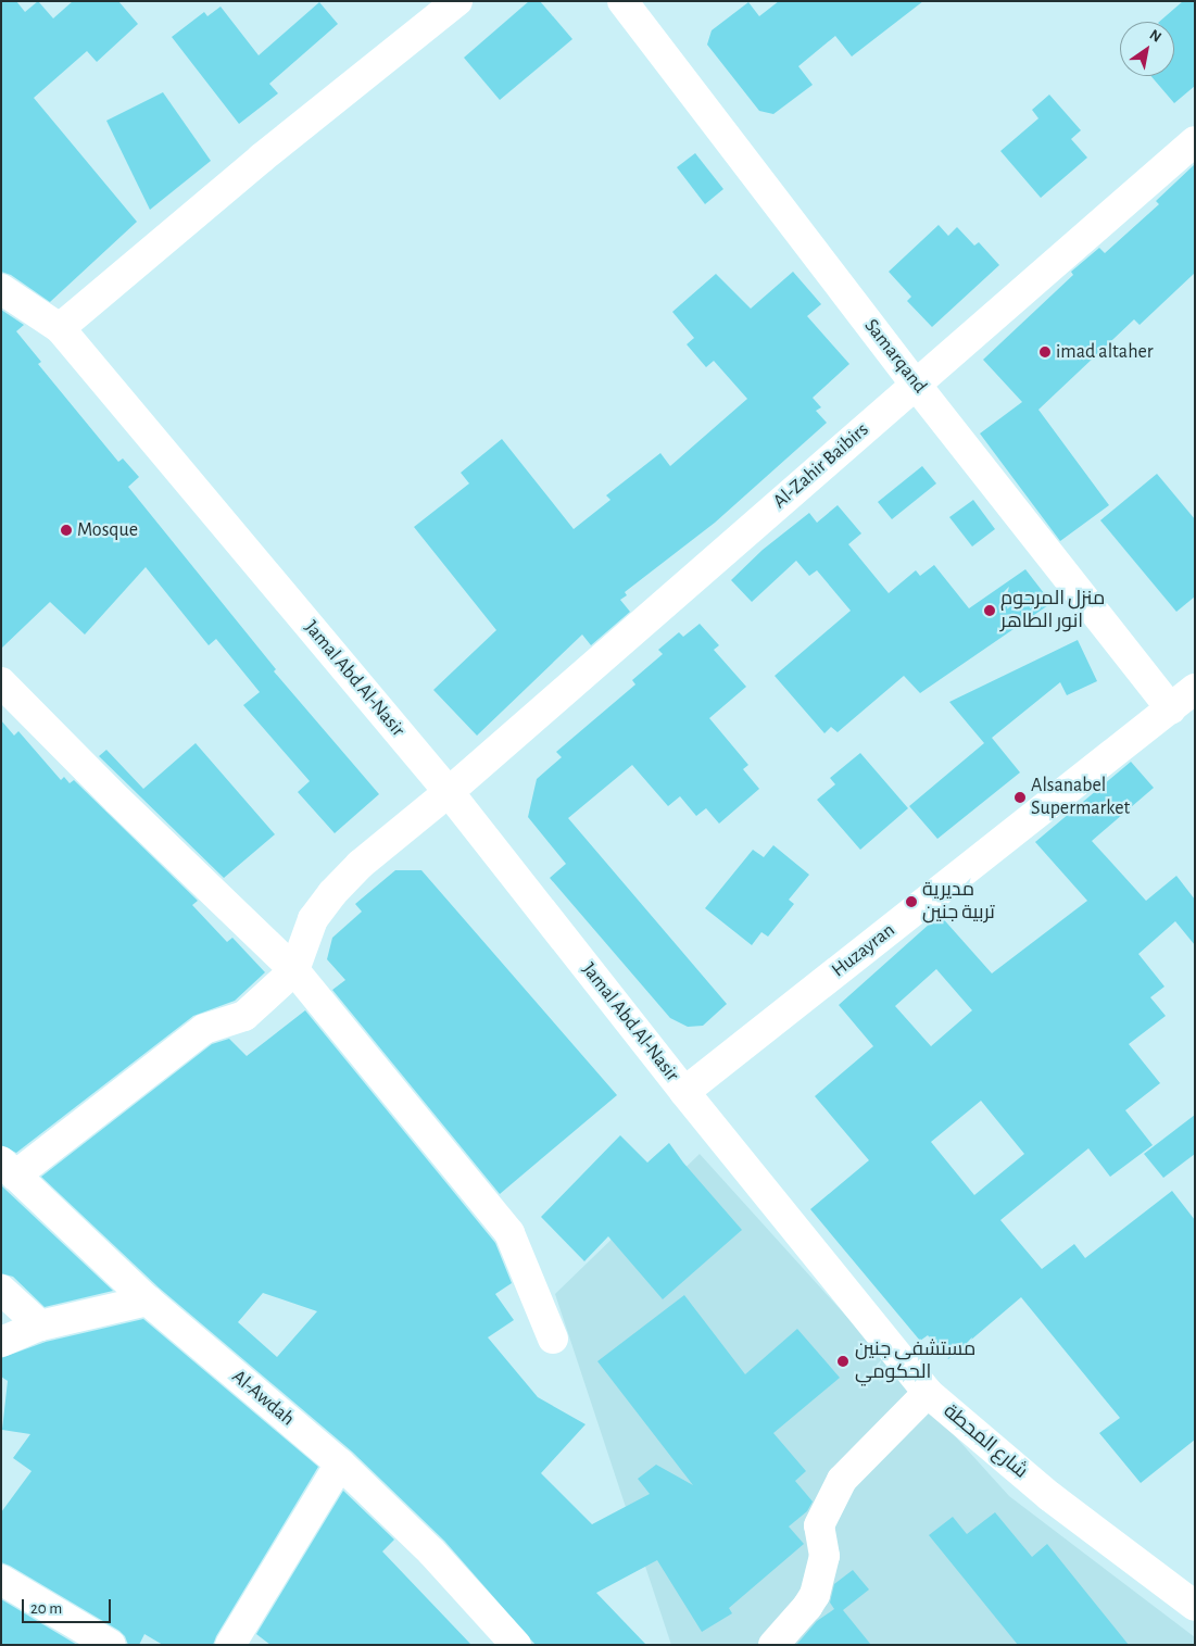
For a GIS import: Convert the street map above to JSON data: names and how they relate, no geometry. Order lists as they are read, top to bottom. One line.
{"streets":{"street":["Samarqand","Al-Zahir Baibirs","Jamal Abd Al-Nasir","Huzayran","Al-Awdah","شارع المحطة"]},"crossings":[["Samarqand","Al-Zahir Baibirs"],["Samarqand","Huzayran"],["Al-Zahir Baibirs","Jamal Abd Al-Nasir"],["Jamal Abd Al-Nasir","Huzayran"],["Jamal Abd Al-Nasir","شارع المحطة"],["Huzayran","شارع المحطة"]],"places":["imad altaher","Mosque","منزل المرحوم انور الطاهر","Alsanabel Supermarket","مديرية تربية جنين","مستشفى جنين الحكومي"],"scale_bar":"20 m","north":"top right"}
